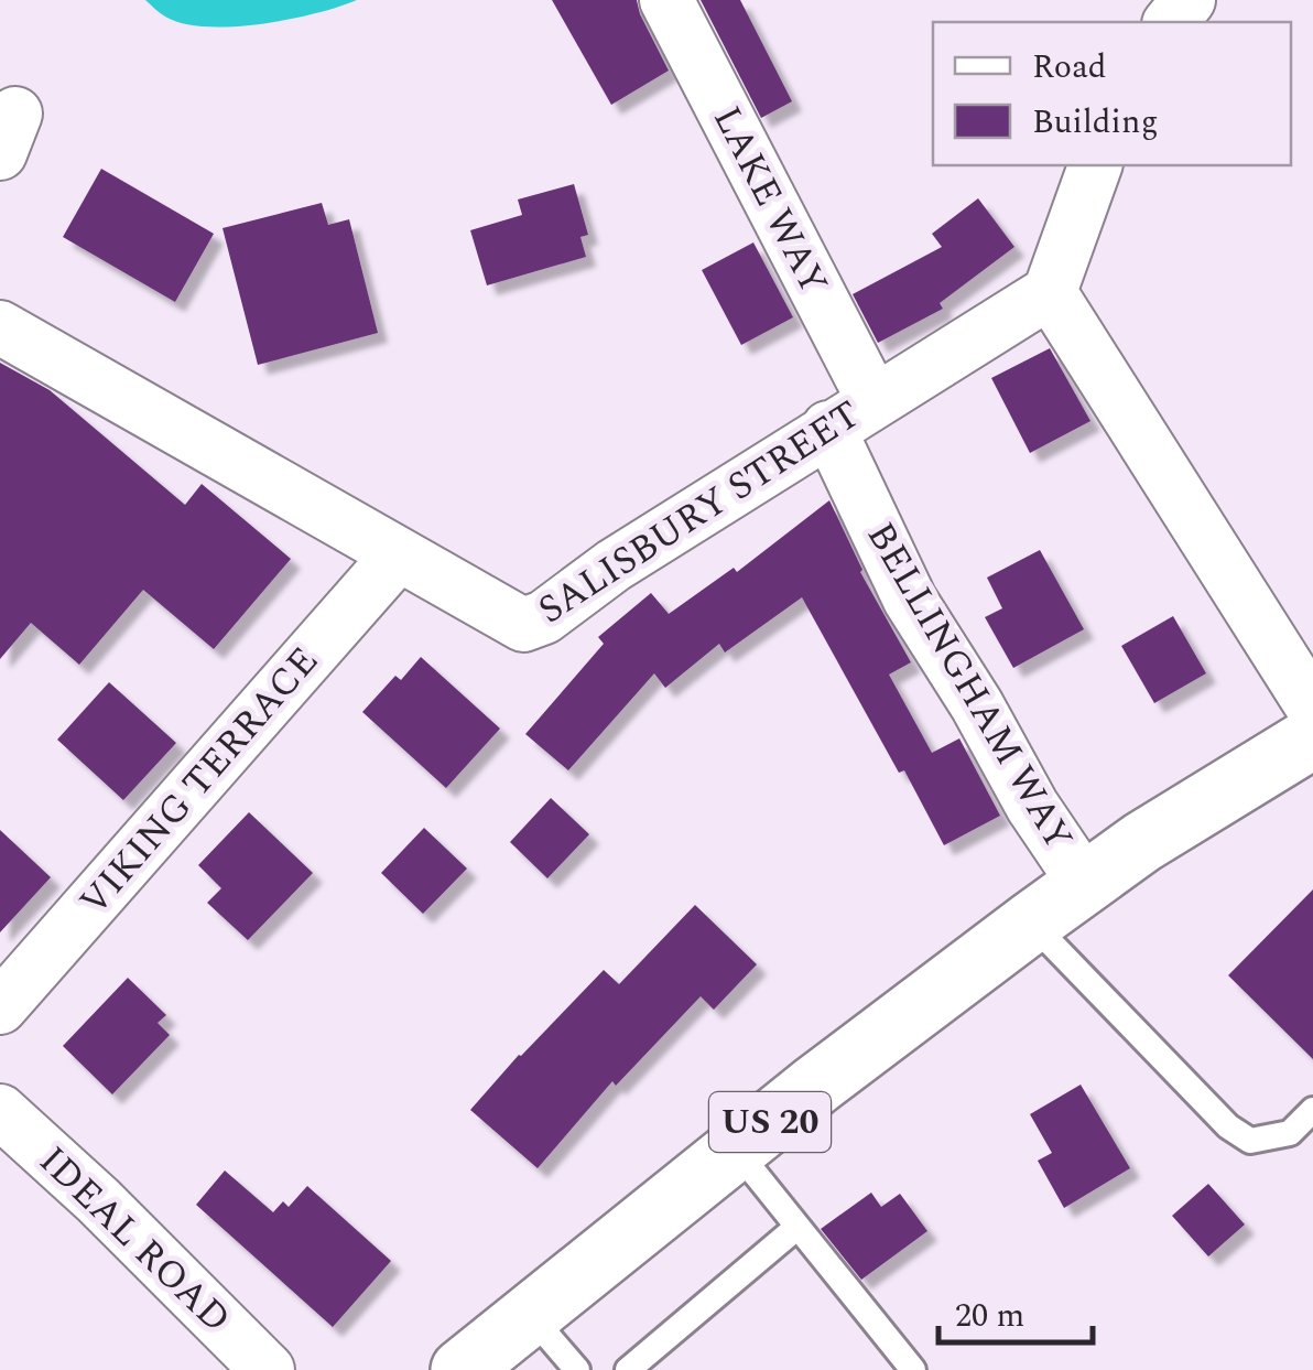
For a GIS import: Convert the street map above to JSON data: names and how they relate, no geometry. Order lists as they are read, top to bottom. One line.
{"streets":{"main road":["US 20"],"street":["LAKE WAY","SALISBURY STREET","BELLINGHAM WAY","VIKING TERRACE","IDEAL ROAD"]},"crossings":[["LAKE WAY","SALISBURY STREET"],["SALISBURY STREET","BELLINGHAM WAY"],["SALISBURY STREET","VIKING TERRACE"],["BELLINGHAM WAY","US 20"]],"legend":["Road","Building"],"scale_bar":"20 m"}
